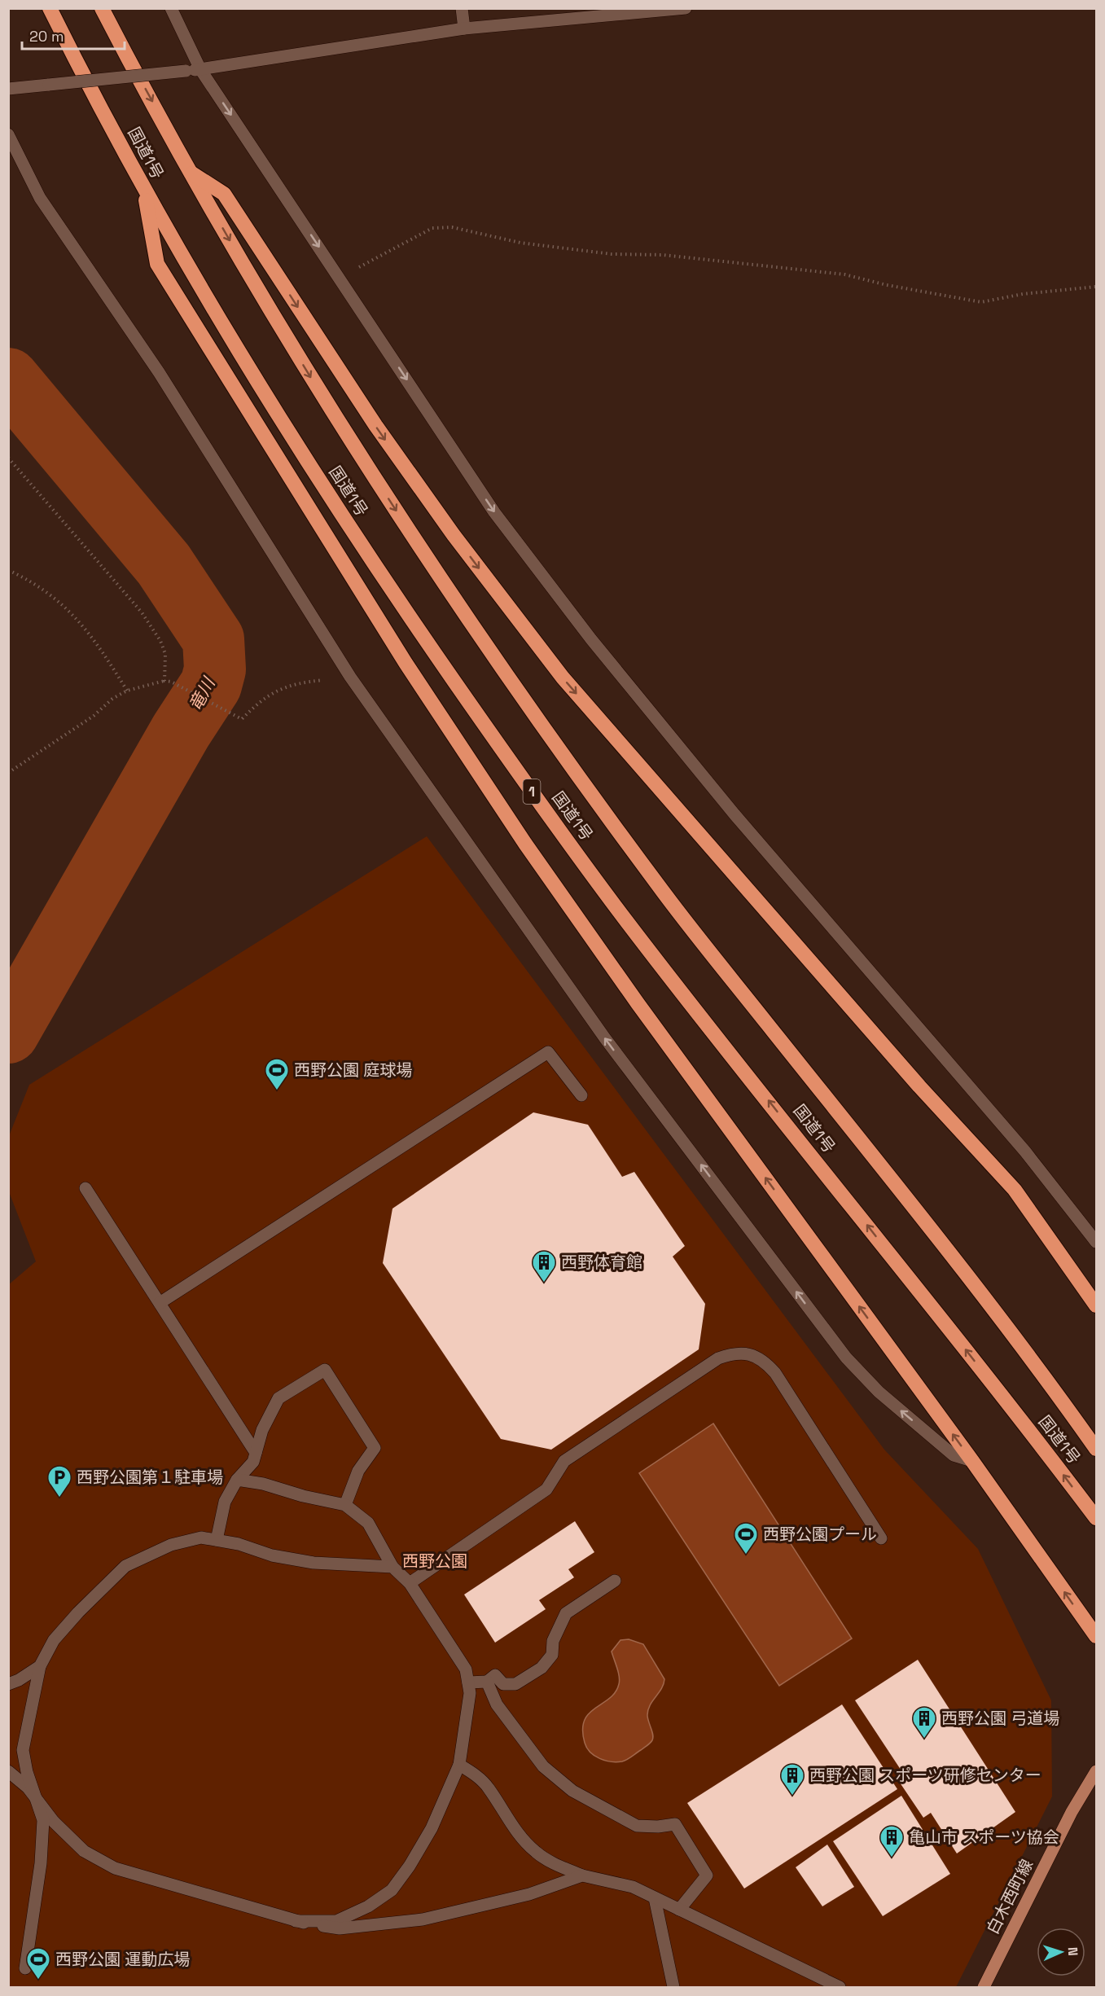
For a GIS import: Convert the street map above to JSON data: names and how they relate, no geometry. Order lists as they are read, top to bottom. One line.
{"streets":{"highway":["国道1号","1"],"main road":["白木西町線"]},"water":["竜川"],"parks":["西野公園"],"places":{"sports":["西野公園 庭球場","西野公園プール","西野公園 運動広場"],"building":["西野体育館","西野公園 弓道場","西野公園 スポーツ研修センター","亀山市 スポーツ協会"],"parking":["西野公園第１駐車場"]},"scale_bar":"20 m","north":"right"}
